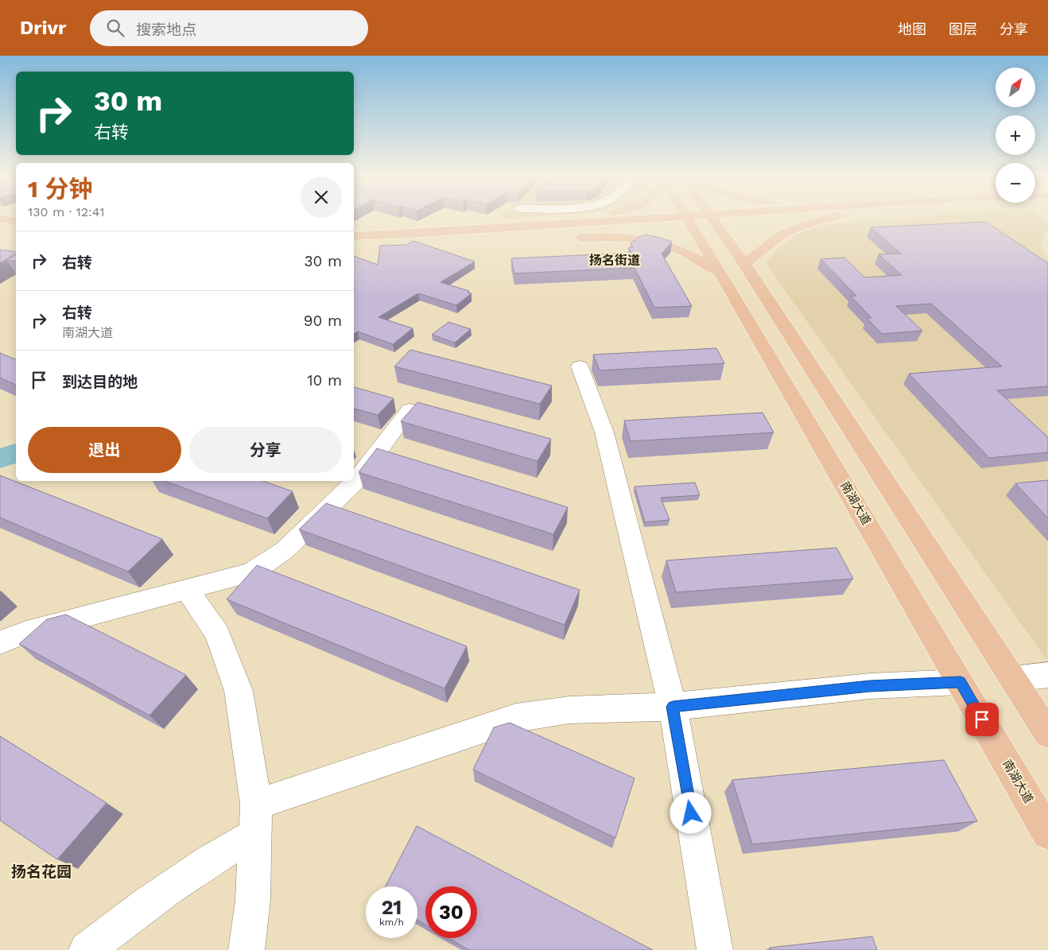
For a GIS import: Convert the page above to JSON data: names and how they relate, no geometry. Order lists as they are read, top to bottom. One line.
{"streets":{"main road":["南湖大道"]},"districts":["扬名街道","扬名花园"],"north":"top right","page":{"header":"Drivr","search":"搜索地点","nav":["地图","图层","分享"],"map_buttons":["+","−"],"turn":["30 m","右转"],"heading":["1 分钟","130 m · 12:41"],"list":[{"name":"右转","value":"30 m"},{"name":"右转","note":"南湖大道","value":"90 m"},{"name":"到达目的地","value":"10 m"}],"buttons":["退出","分享"],"speed":"21 km/h","limit":"30"}}
